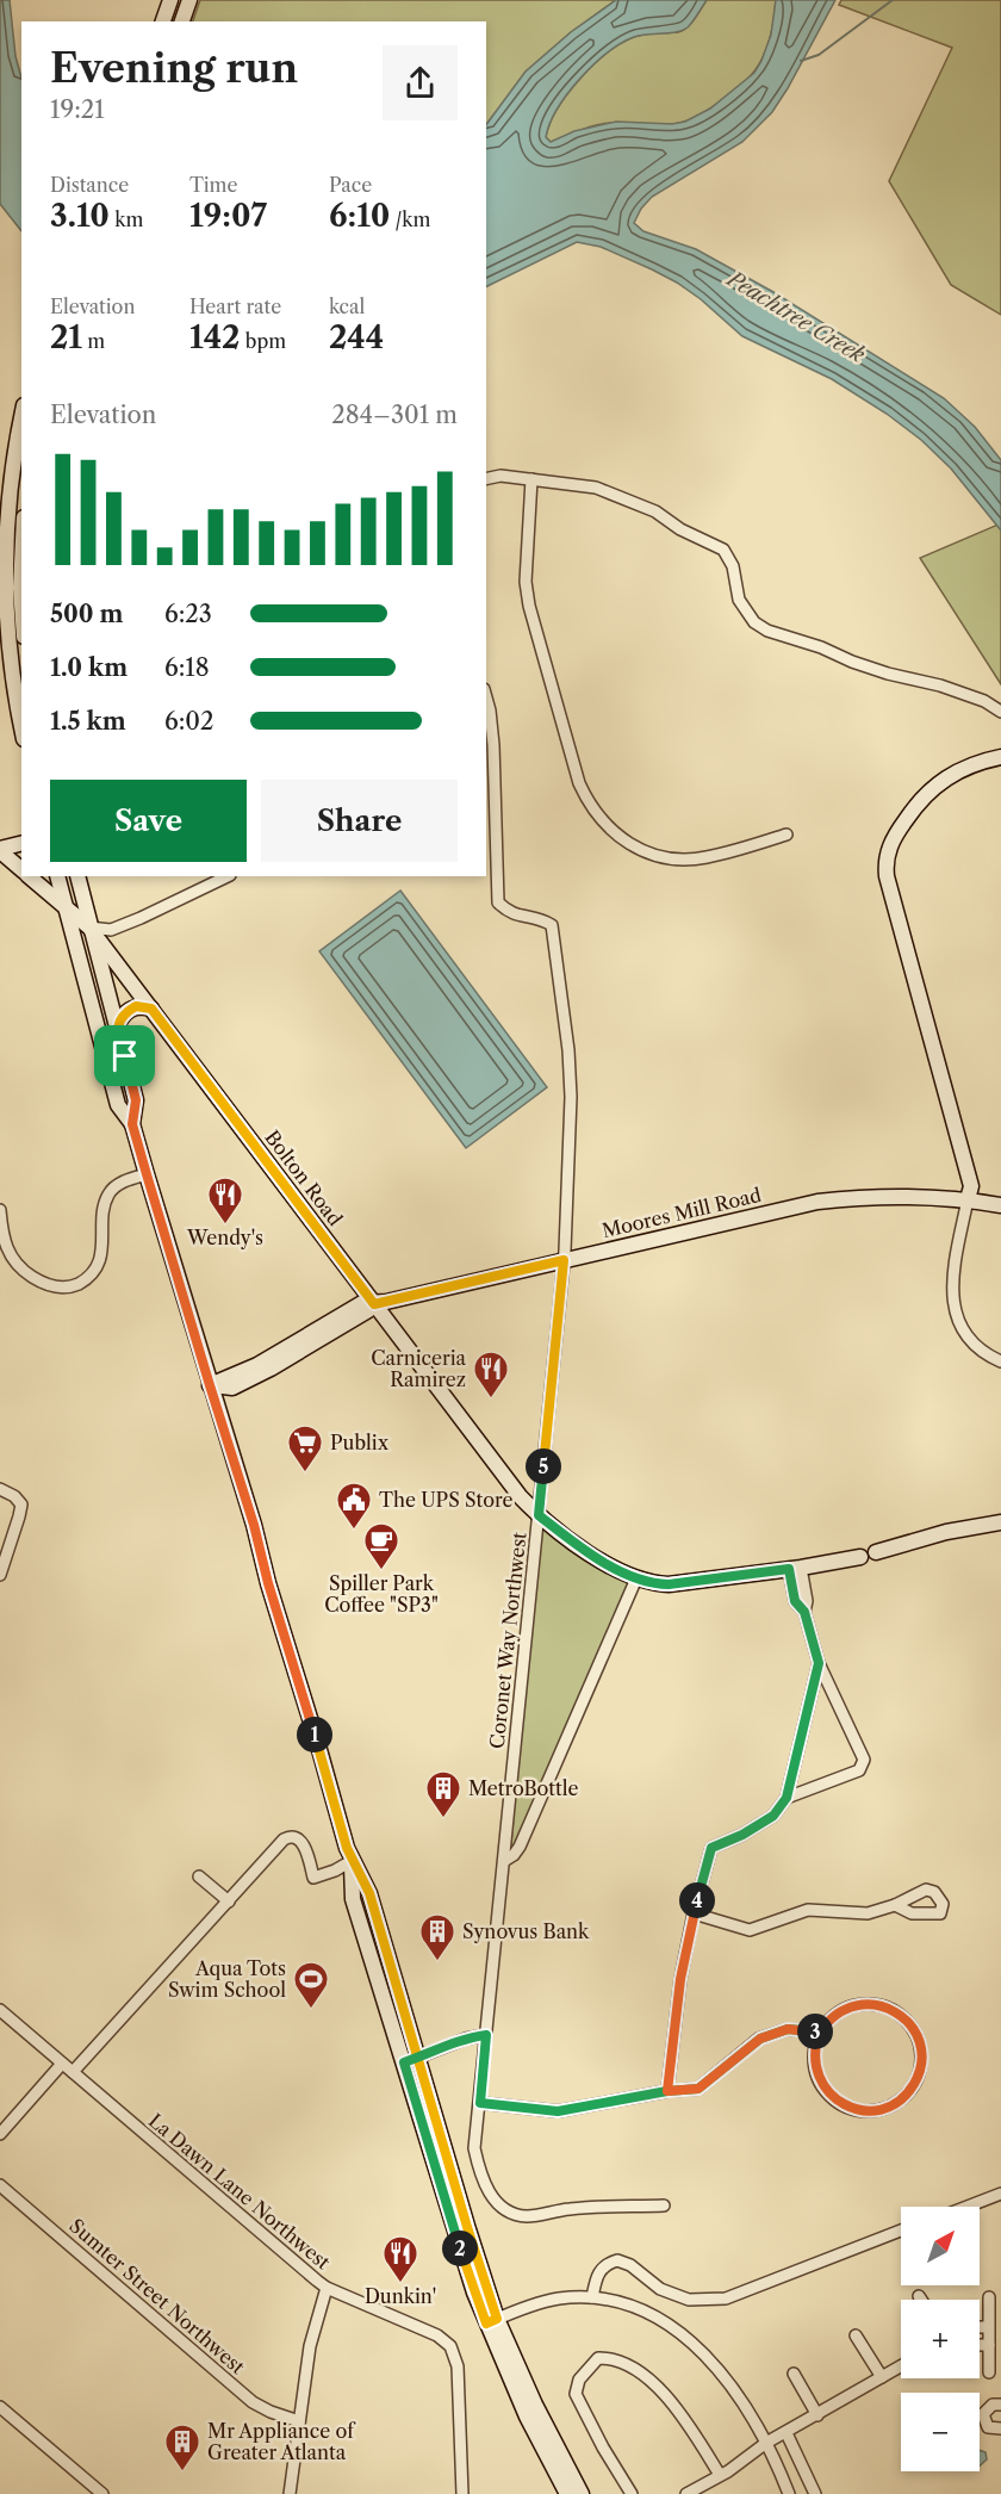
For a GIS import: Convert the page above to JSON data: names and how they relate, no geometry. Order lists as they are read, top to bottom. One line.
{"streets":{"main road":["Bolton Road","Moores Mill Road"],"street":["Coronet Way Northwest","La Dawn Lane Northwest","Sumter Street Northwest"]},"crossings":[["Bolton Road","Moores Mill Road"],["Bolton Road","Coronet Way Northwest"],["Moores Mill Road","Coronet Way Northwest"]],"water":["Peachtree Creek"],"places":{"restaurant":["Wendy's","Carniceria Ramirez","Dunkin'"],"supermarket":["Publix"],"public building":["The UPS Store"],"cafe":["Spiller Park Coffee \"SP3\""],"building":["MetroBottle","Synovus Bank","Mr Appliance of Greater Atlanta"],"sports":["Aqua Tots Swim School"]},"north":"top right","page":{"heading":["Evening run","19:21"],"stats":[["Distance","3.10 km"],["Time","19:07"],["Pace","6:10 /km"],["Elevation","21 m"],["Heart rate","142 bpm"],["kcal","244"]],"chart":["Elevation","284–301 m"],"list":[{"name":"500 m","note":"6:23"},{"name":"1.0 km","note":"6:18"},{"name":"1.5 km","note":"6:02"}],"buttons":["Save","Share"],"pins":["5","1","4","3","2"],"map_buttons":["+","−"]}}
